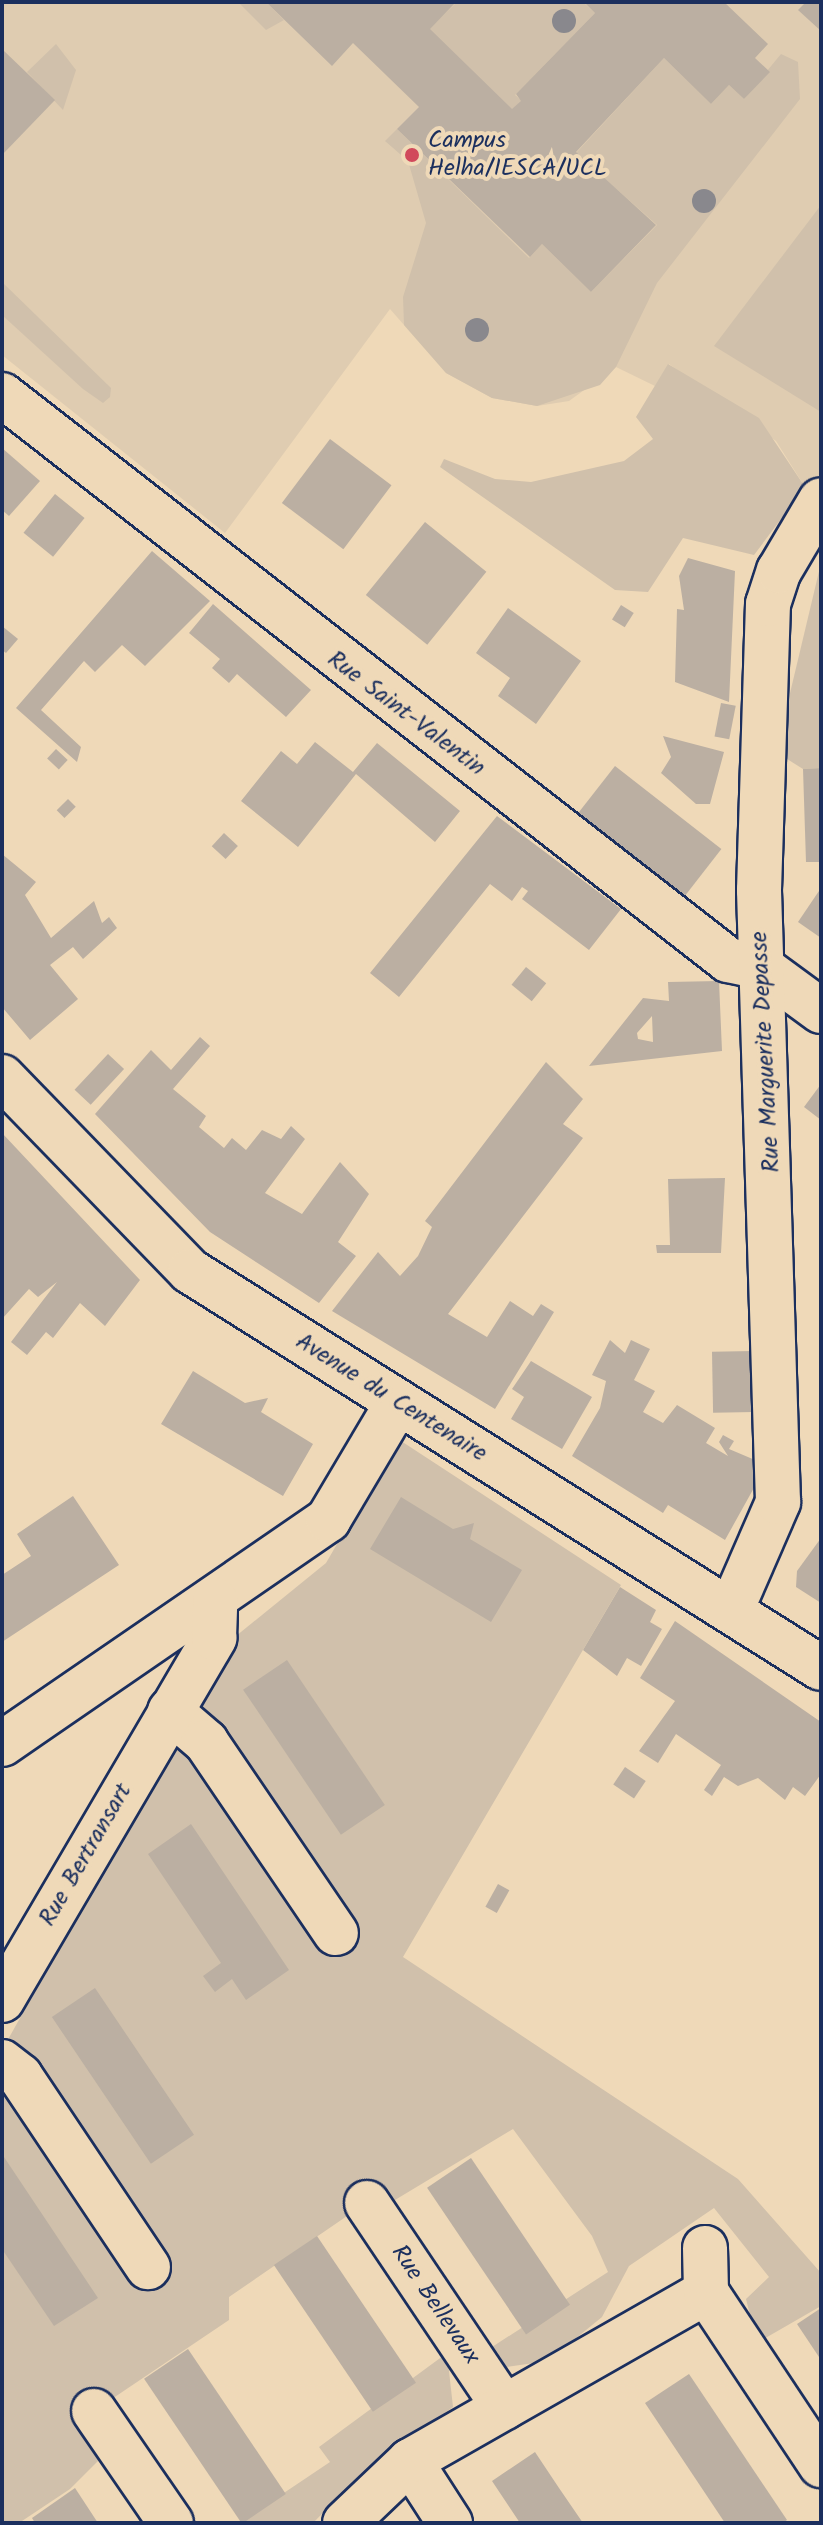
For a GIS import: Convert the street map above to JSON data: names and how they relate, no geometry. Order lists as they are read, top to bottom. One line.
{"streets":{"street":["Rue Saint-Valentin","Rue Marguerite Depasse","Avenue du Centenaire","Rue Bertransart","Rue Bellevaux"]},"crossings":[["Rue Saint-Valentin","Rue Marguerite Depasse"],["Rue Marguerite Depasse","Avenue du Centenaire"]],"places":["Campus Helha/IESCA/UCL"]}
